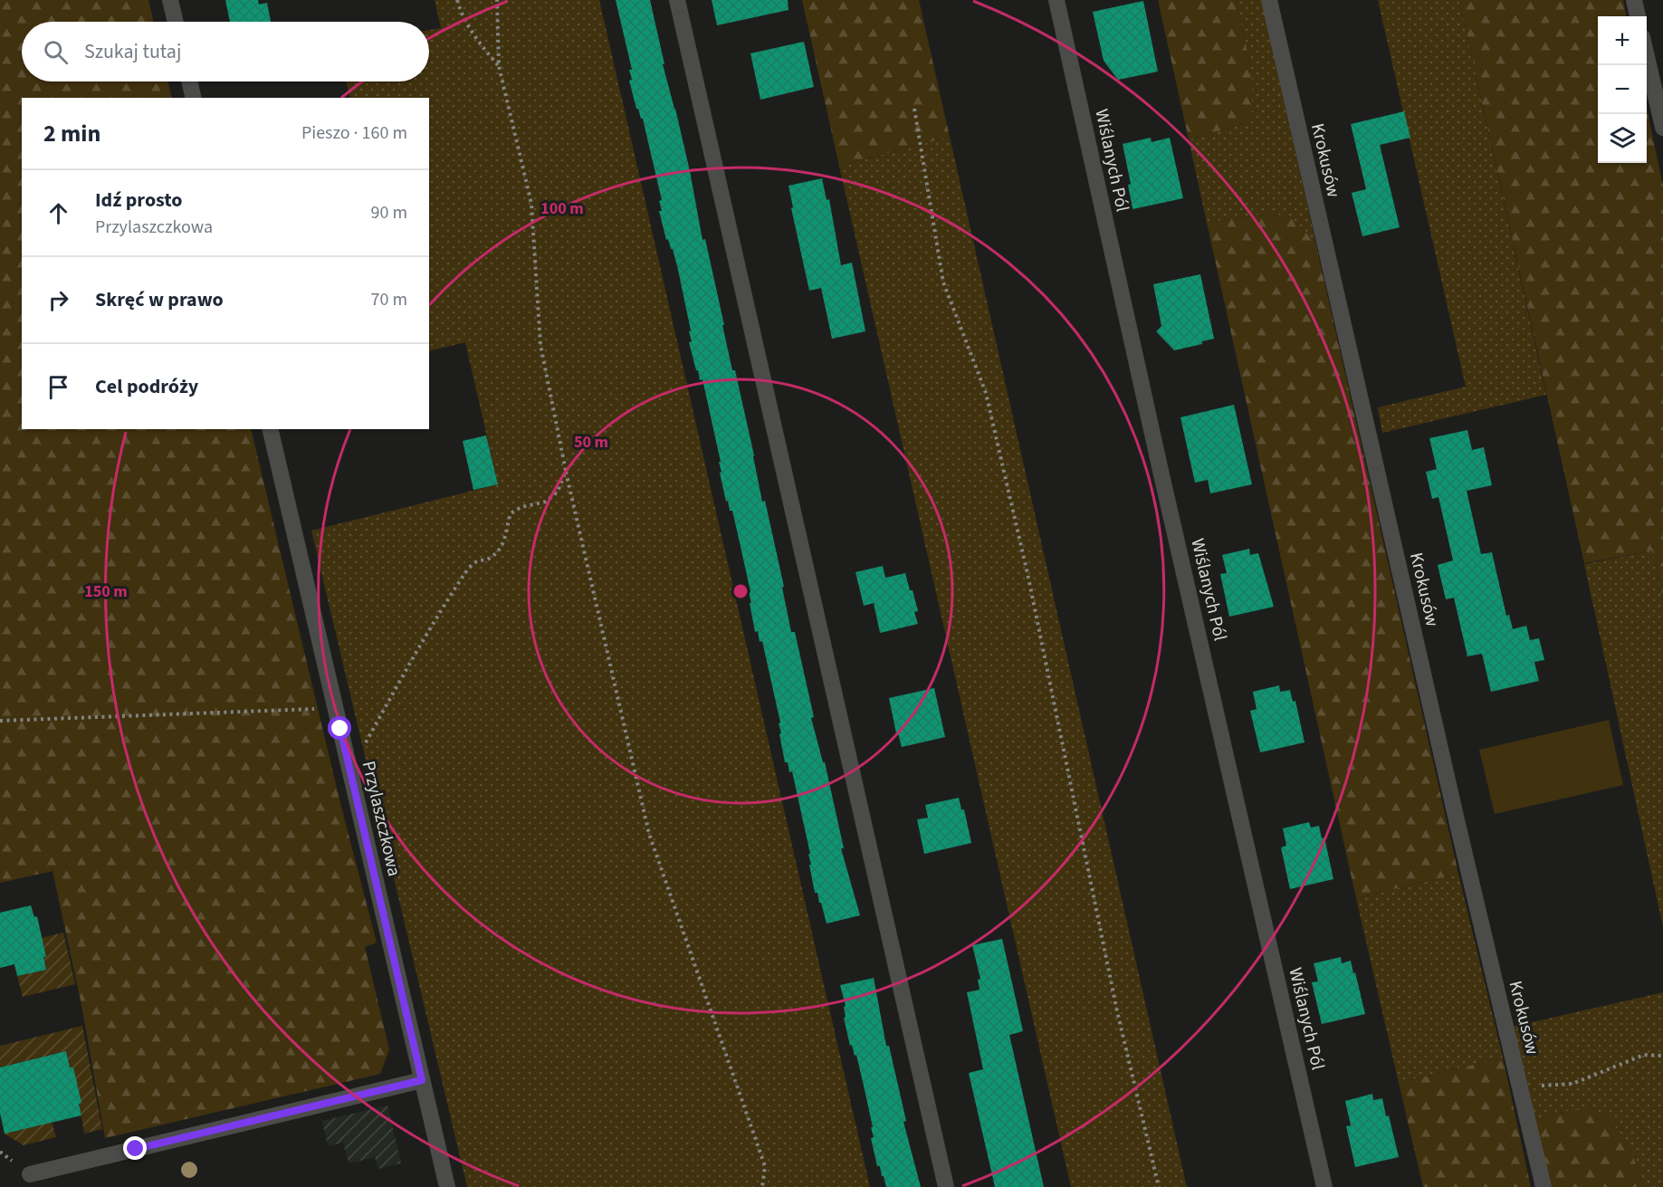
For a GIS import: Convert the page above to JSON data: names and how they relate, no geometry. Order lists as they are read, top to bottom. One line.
{"streets":{"street":["Wiślanych Pól","Krokusów","Przylaszczkowa"]},"page":{"map_buttons":["+","−"],"search":"Szukaj tutaj","heading":["2 min","Pieszo · 160 m"],"list":[["Idź prosto","Przylaszczkowa","90 m"],["Skręć w prawo","70 m"],"Cel podróży"]},"rings":["100 m","50 m","150 m"]}
